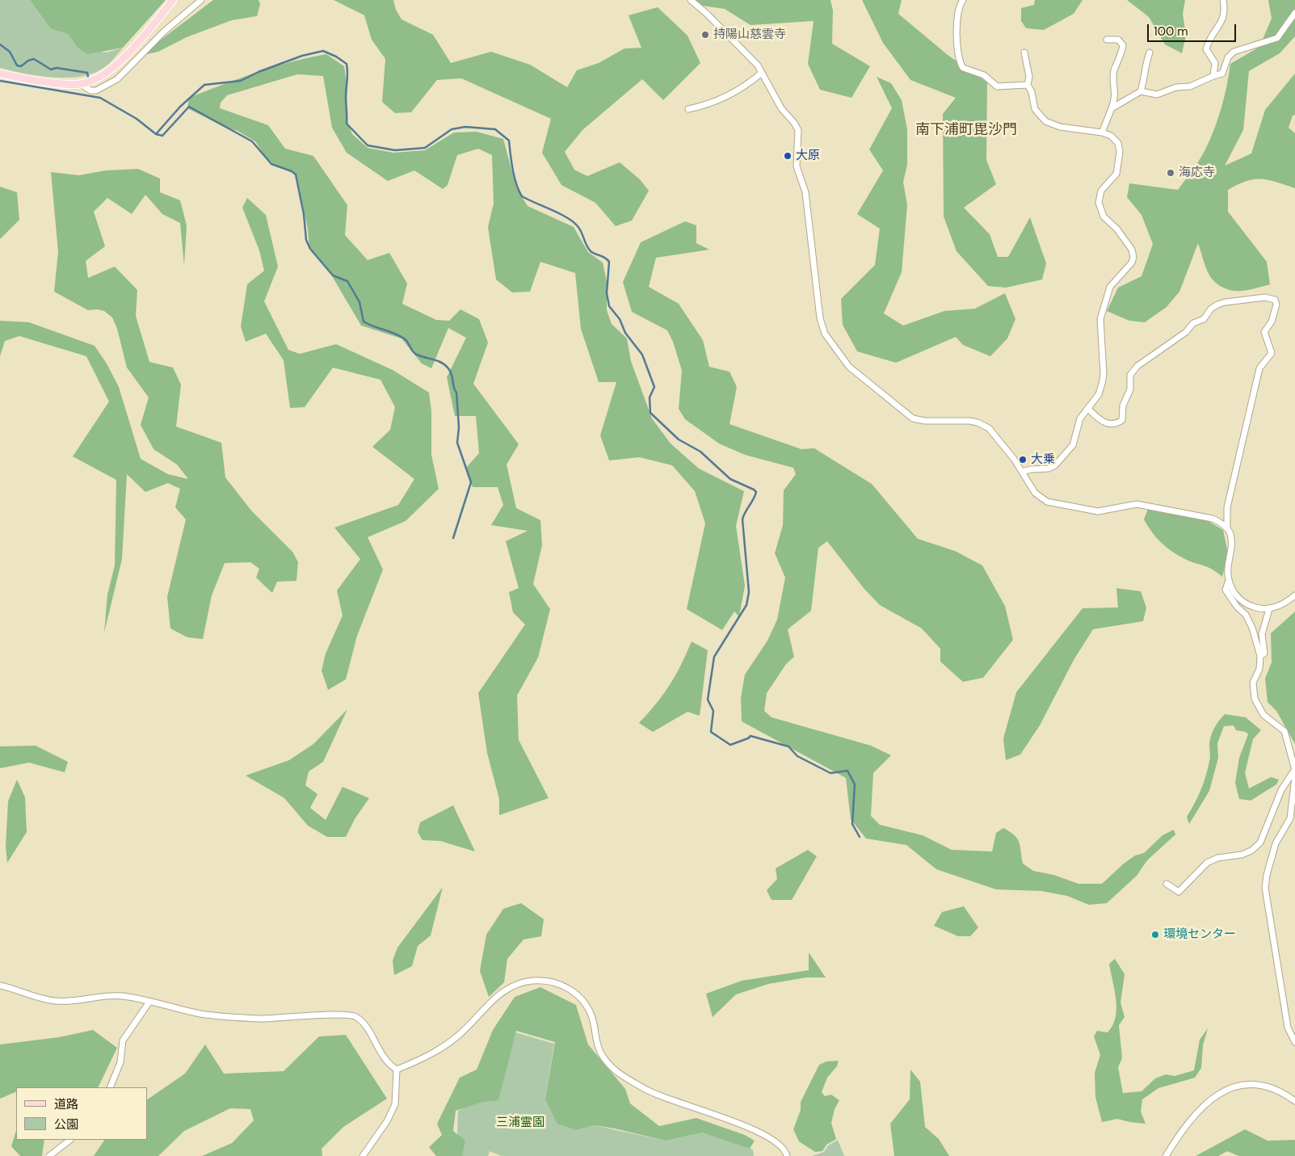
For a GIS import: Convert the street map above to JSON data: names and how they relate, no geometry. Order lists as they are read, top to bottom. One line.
{"districts":["南下浦町毘沙門"],"parks":["三浦霊園"],"places":["持陽山慈雲寺","大原","海応寺","大乗","環境センター"],"legend":["道路","公園"],"scale_bar":"100 m"}
